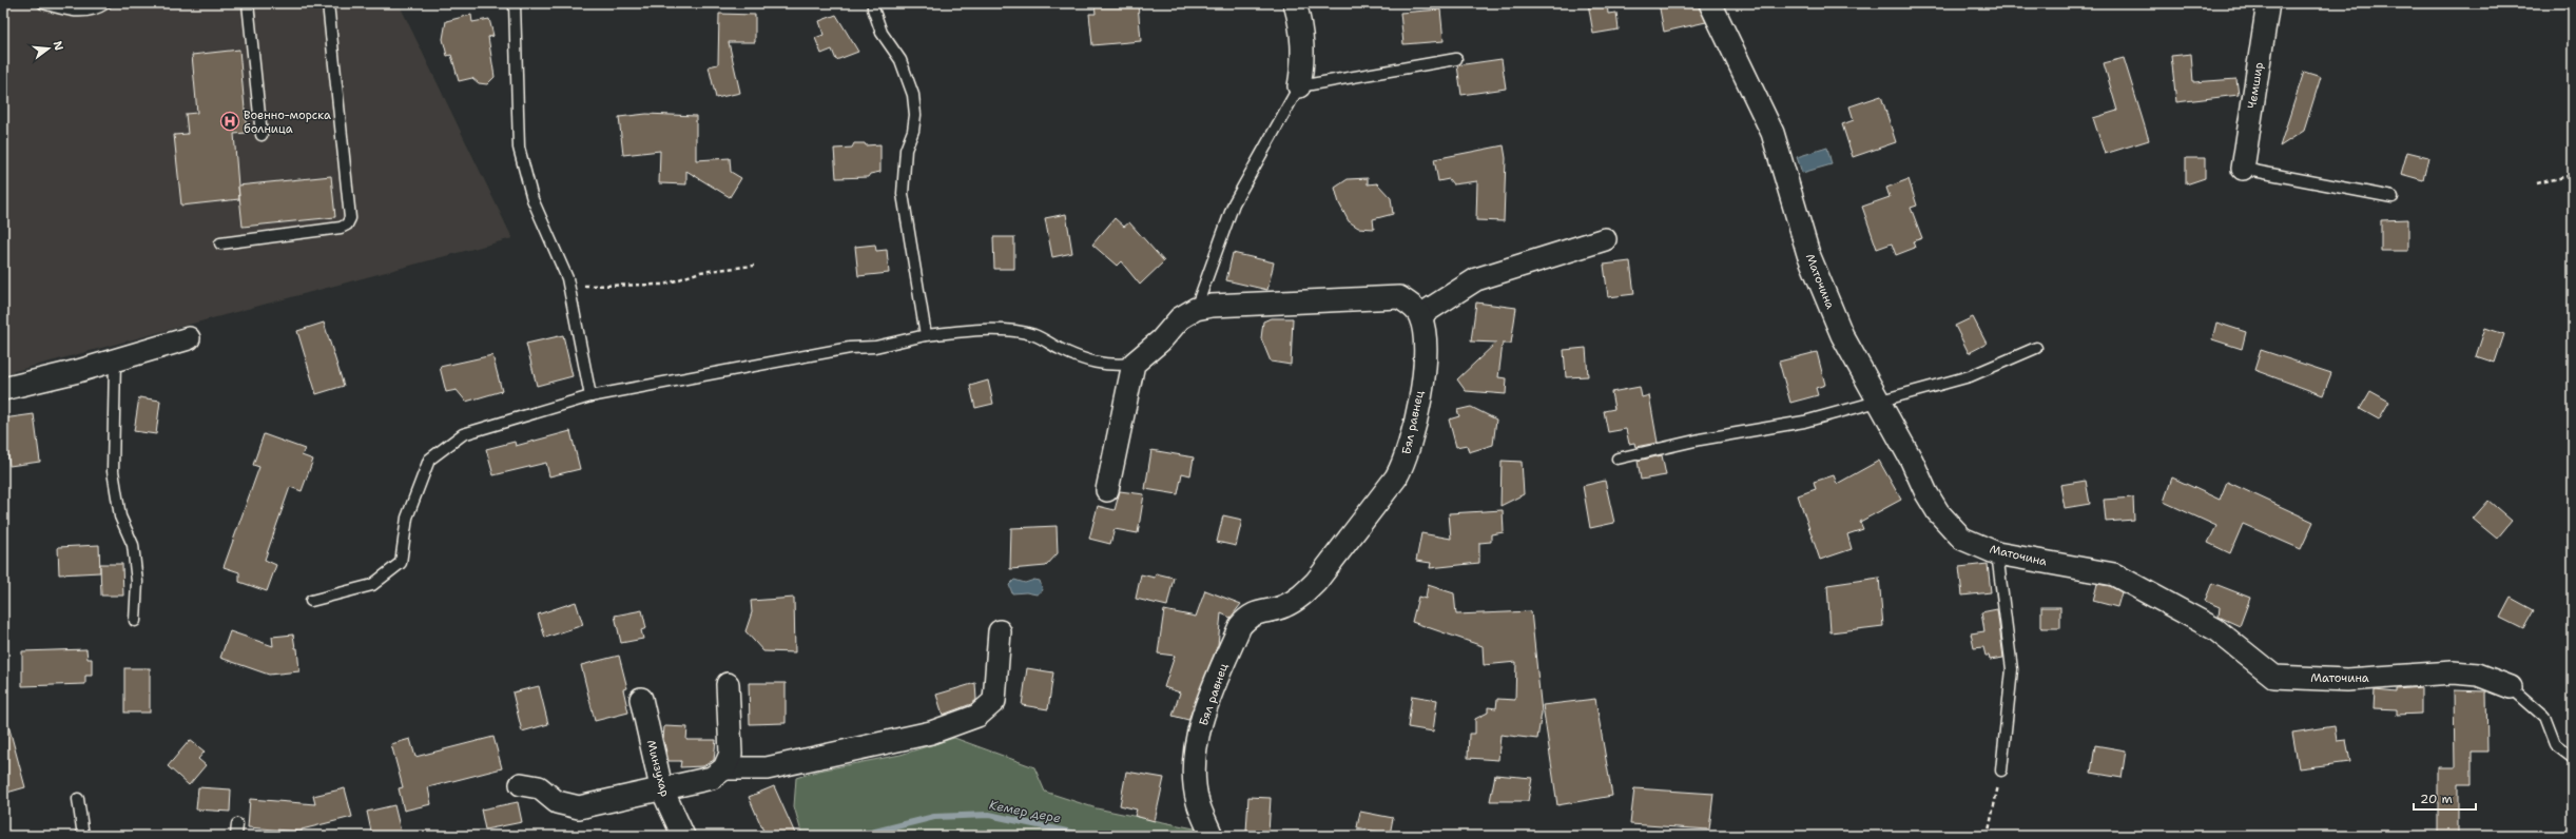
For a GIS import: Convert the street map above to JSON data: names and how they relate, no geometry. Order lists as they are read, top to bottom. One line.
{"streets":{"street":["Чемшир","Маточина","Бял равнец","Минзухар"]},"water":["Кемер дере"],"places":{"hospital":["Военно-морска болница"]},"scale_bar":"20 m","north":"right"}
